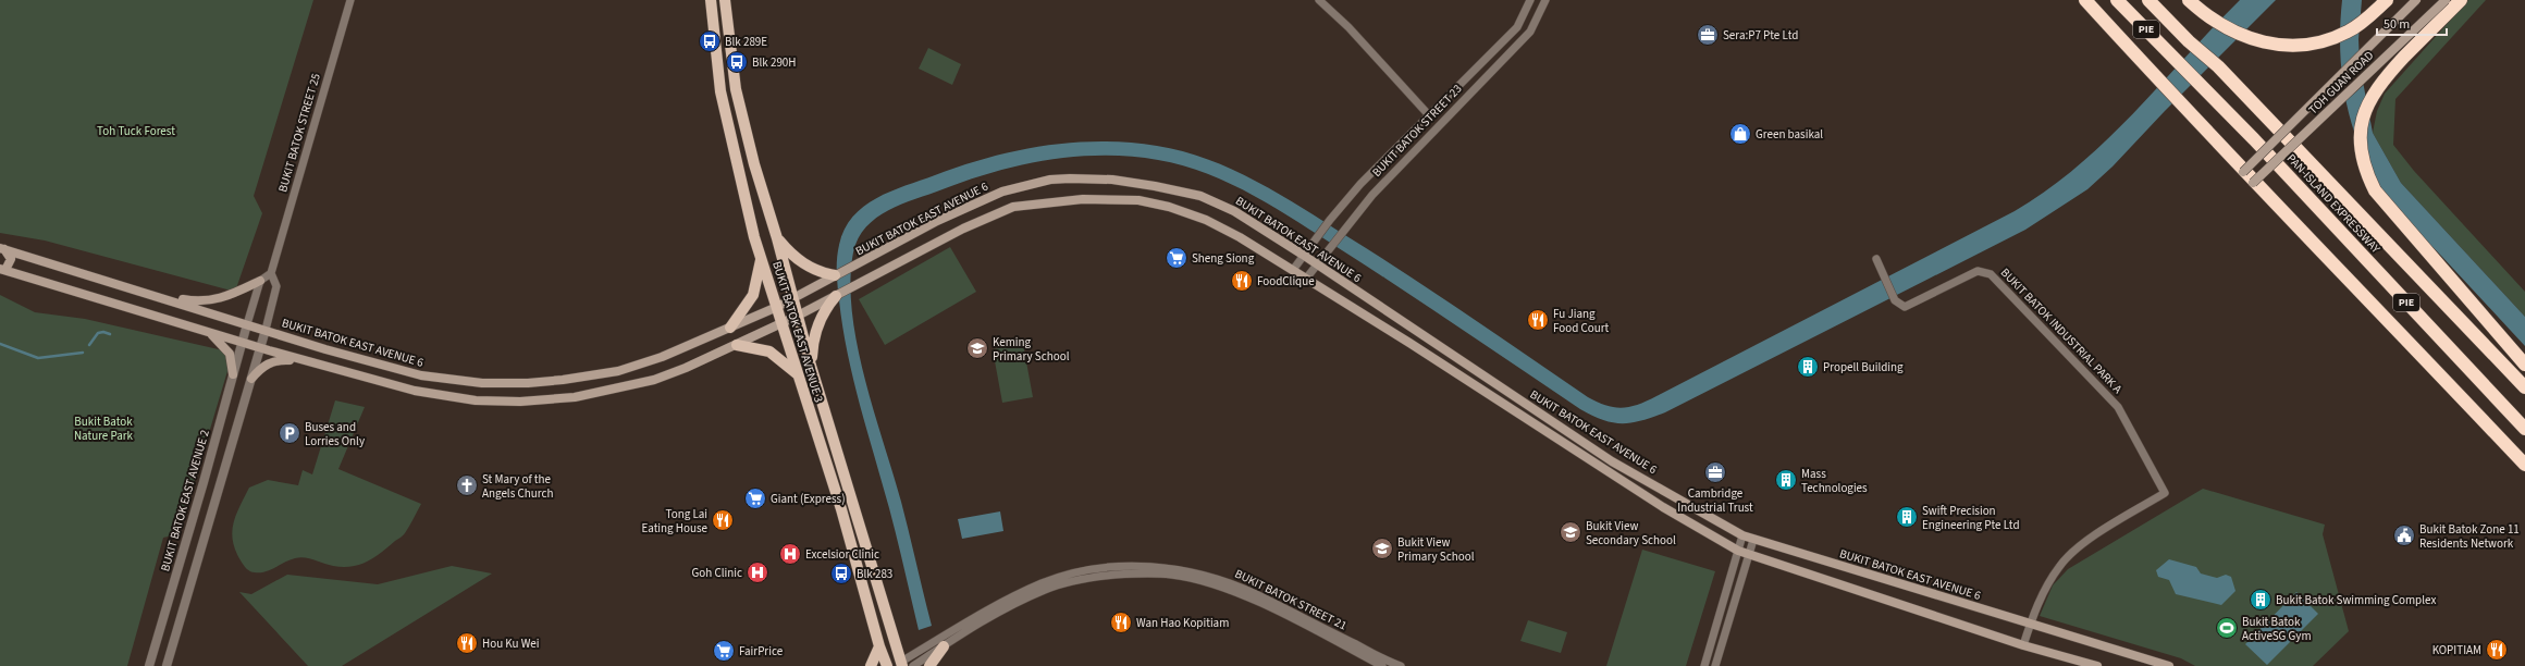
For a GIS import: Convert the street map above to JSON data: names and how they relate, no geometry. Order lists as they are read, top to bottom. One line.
{"streets":{"highway":["PIE","PAN-ISLAND EXPRESSWAY"],"main road":["TOH GUAN ROAD","BUKIT BATOK EAST AVENUE 6","BUKIT BATOK EAST AVENUE 3"],"street":["BUKIT BATOK STREET 23","BUKIT BATOK STREET 25","BUKIT BATOK INDUSTRIAL PARK A","BUKIT BATOK EAST AVENUE 2","BUKIT BATOK STREET 21"]},"crossings":[["BUKIT BATOK STREET 23","BUKIT BATOK EAST AVENUE 6"],["BUKIT BATOK STREET 25","BUKIT BATOK EAST AVENUE 6"],["BUKIT BATOK EAST AVENUE 6","BUKIT BATOK INDUSTRIAL PARK A"],["BUKIT BATOK EAST AVENUE 6","BUKIT BATOK EAST AVENUE 3"],["BUKIT BATOK EAST AVENUE 6","BUKIT BATOK EAST AVENUE 2"],["BUKIT BATOK EAST AVENUE 3","BUKIT BATOK STREET 21"]],"parks":["Toh Tuck Forest","Bukit Batok Nature Park"],"places":{"office":["Sera:P7 Pte Ltd","Cambridge Industrial Trust"],"bus stop":["Blk 289E","Blk 290H","Blk 283"],"shop":["Green basikal"],"supermarket":["Sheng Siong","Giant (Express)","FairPrice"],"restaurant":["FoodClique","Fu Jiang Food Court","Tong Lai Eating House","Wan Hao Kopitiam","Hou Ku Wei","KOPITIAM"],"school or university":["Keming Primary School","Bukit View Secondary School","Bukit View Primary School"],"building":["Propell Building","Mass Technologies","Swift Precision Engineering Pte Ltd","Bukit Batok Swimming Complex"],"parking":["Buses and Lorries Only"],"church":["St Mary of the Angels Church"],"public building":["Bukit Batok Zone 11 Residents Network"],"hospital":["Excelsior Clinic","Goh Clinic"],"sports":["Bukit Batok ActiveSG Gym"]},"scale_bar":"50 m"}
